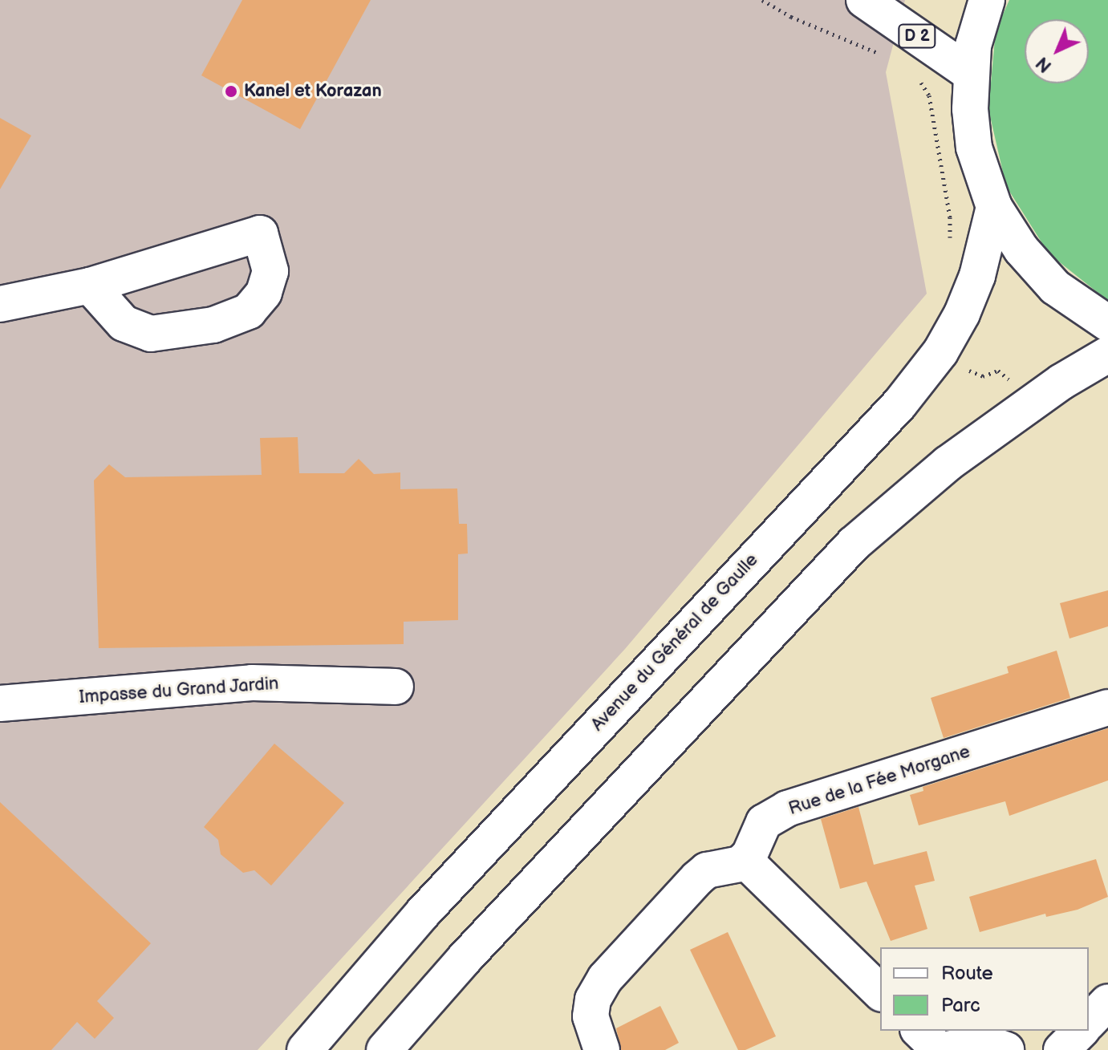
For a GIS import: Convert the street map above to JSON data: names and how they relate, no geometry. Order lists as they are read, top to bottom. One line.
{"streets":{"main road":["D 2","Avenue du Général de Gaulle","Impasse du Grand Jardin","Rue de la Fée Morgane"]},"places":["Kanel et Korazan"],"legend":["Route","Parc"],"north":"bottom left"}
